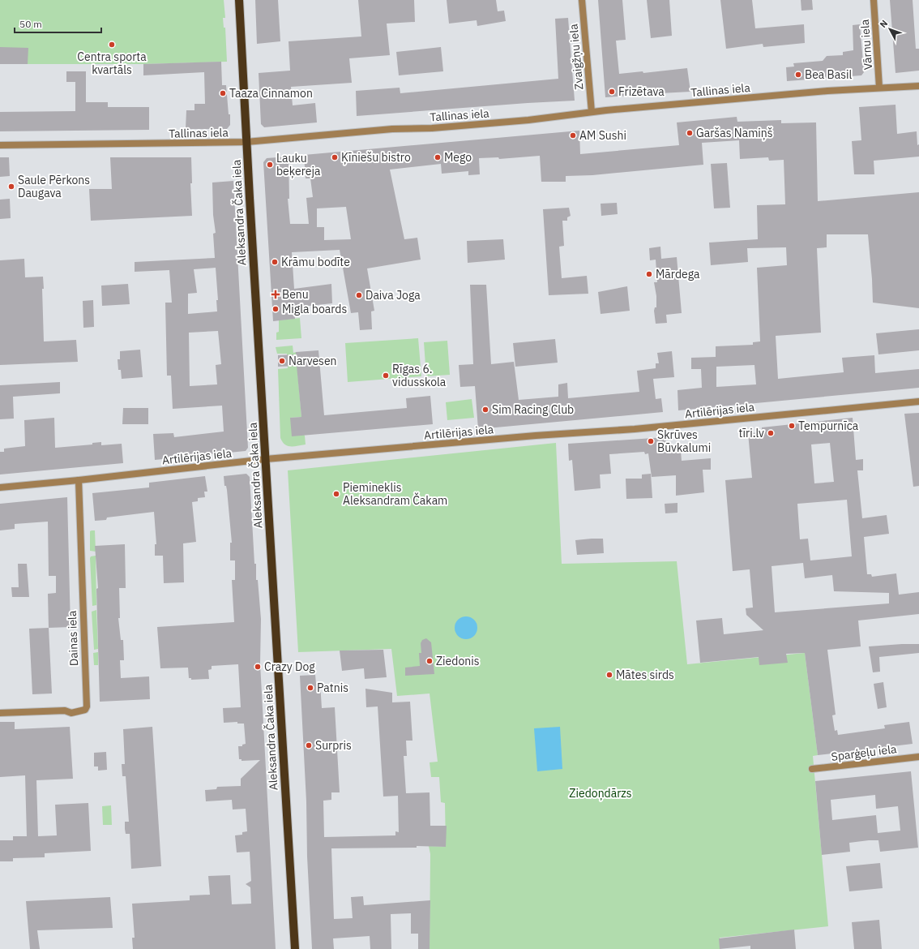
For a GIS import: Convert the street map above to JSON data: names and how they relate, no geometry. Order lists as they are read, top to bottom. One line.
{"streets":{"main road":["Aleksandra Čaka iela"],"street":["Vārnu iela","Zvaigžņu iela","Tallinas iela","Artilērijas iela","Dainas iela","Sparģeļu iela"]},"crossings":[["Vārnu iela","Tallinas iela"],["Zvaigžņu iela","Tallinas iela"],["Tallinas iela","Aleksandra Čaka iela"],["Aleksandra Čaka iela","Artilērijas iela"],["Artilērijas iela","Dainas iela"]],"parks":["Ziedoņdārzs"],"places":{"other":["Centra sporta kvartāls","Bea Basil","Frizētava","Taaza Cinnamon","Garšas Namiņš","AM Sushi","Ķīniešu bistro","Mego","Lauku beķereja","Saule Pērkons Daugava","Krāmu bodīte","Mārdega","Daiva Joga","Migla boards","Narvesen","Rīgas 6. vidusskola","Sim Racing Club","Tempurnīca","tīri.lv","Skrūves Būvkalumi","Piemineklis Aleksandram Čakam","Ziedonis","Crazy Dog","Mātes sirds","Patnis","Surpris"],"health":["Benu"]},"scale_bar":"50 m","north":"top left"}
